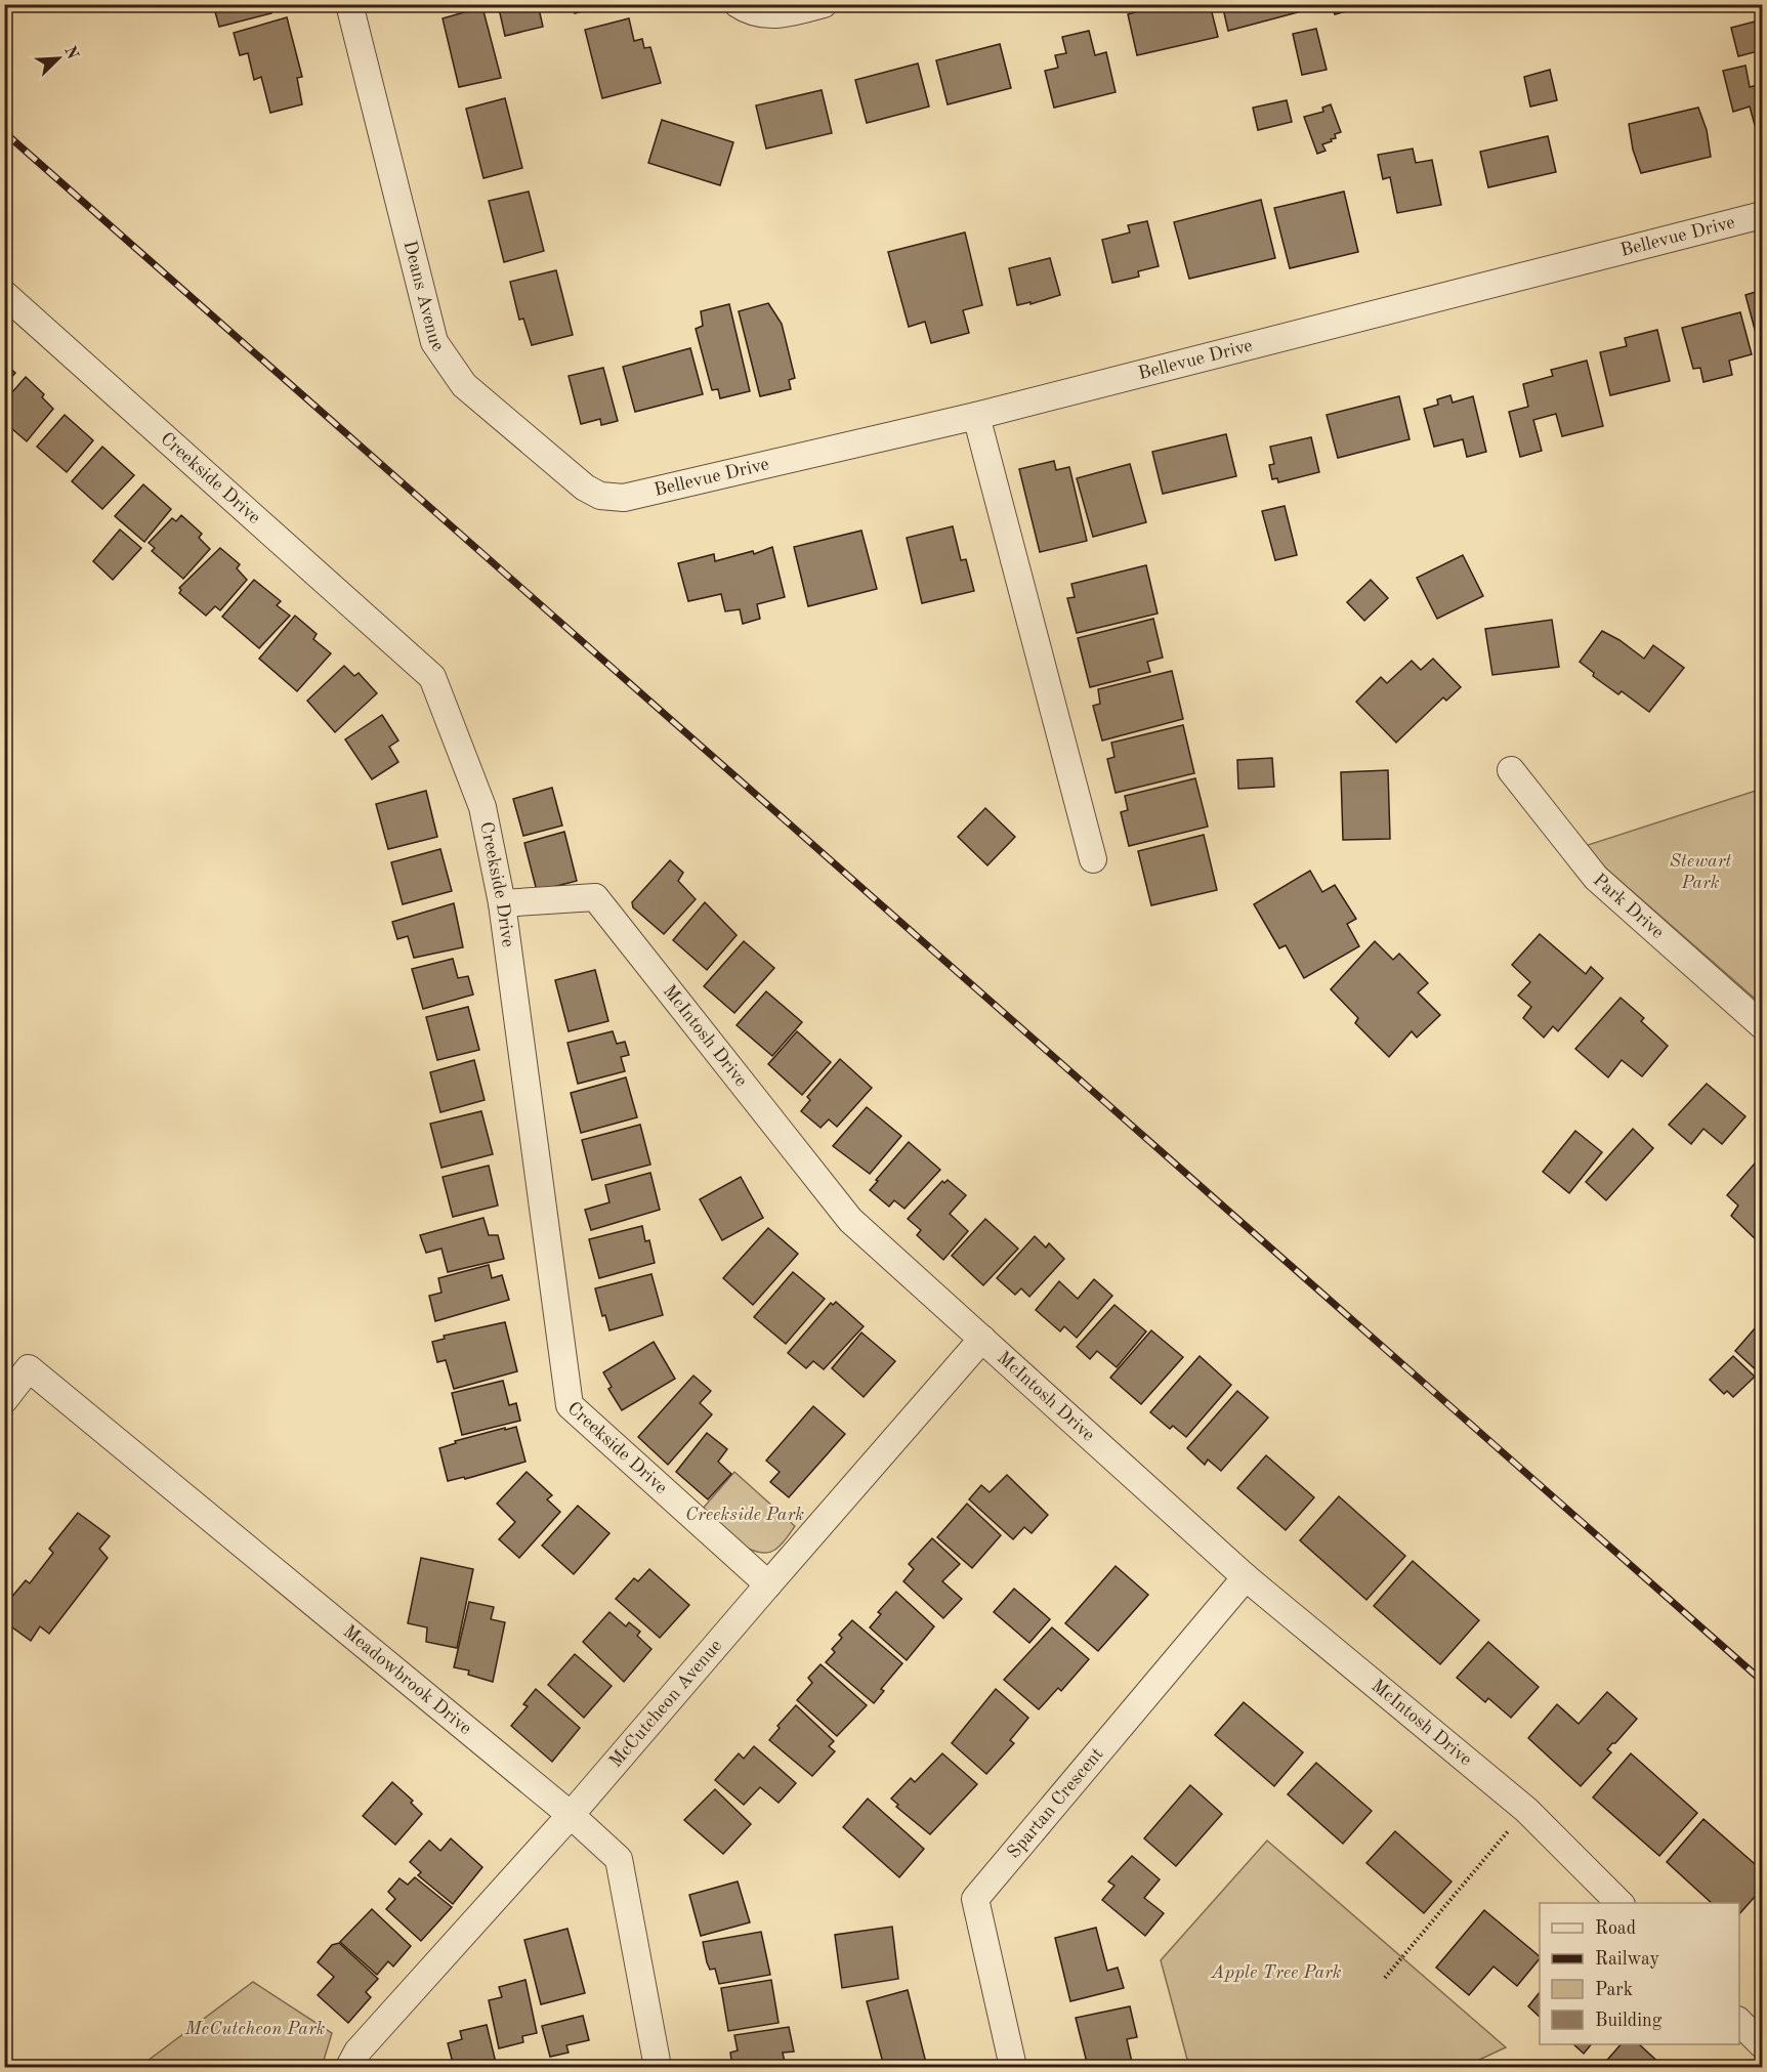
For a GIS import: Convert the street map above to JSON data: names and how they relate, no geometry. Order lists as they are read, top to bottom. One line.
{"streets":{"street":["Bellevue Drive","Deans Avenue","Creekside Drive","Park Drive","McIntosh Drive","Meadowbrook Drive","McCutcheon Avenue","Spartan Crescent"]},"crossings":[["Bellevue Drive","Deans Avenue"],["Creekside Drive","McIntosh Drive"],["Creekside Drive","McCutcheon Avenue"],["McIntosh Drive","McCutcheon Avenue"],["McIntosh Drive","Spartan Crescent"],["Meadowbrook Drive","McCutcheon Avenue"]],"parks":["Stewart Park","Creekside Park","Apple Tree Park","McCutcheon Park"],"legend":["Road","Railway","Park","Building"],"north":"top right"}
